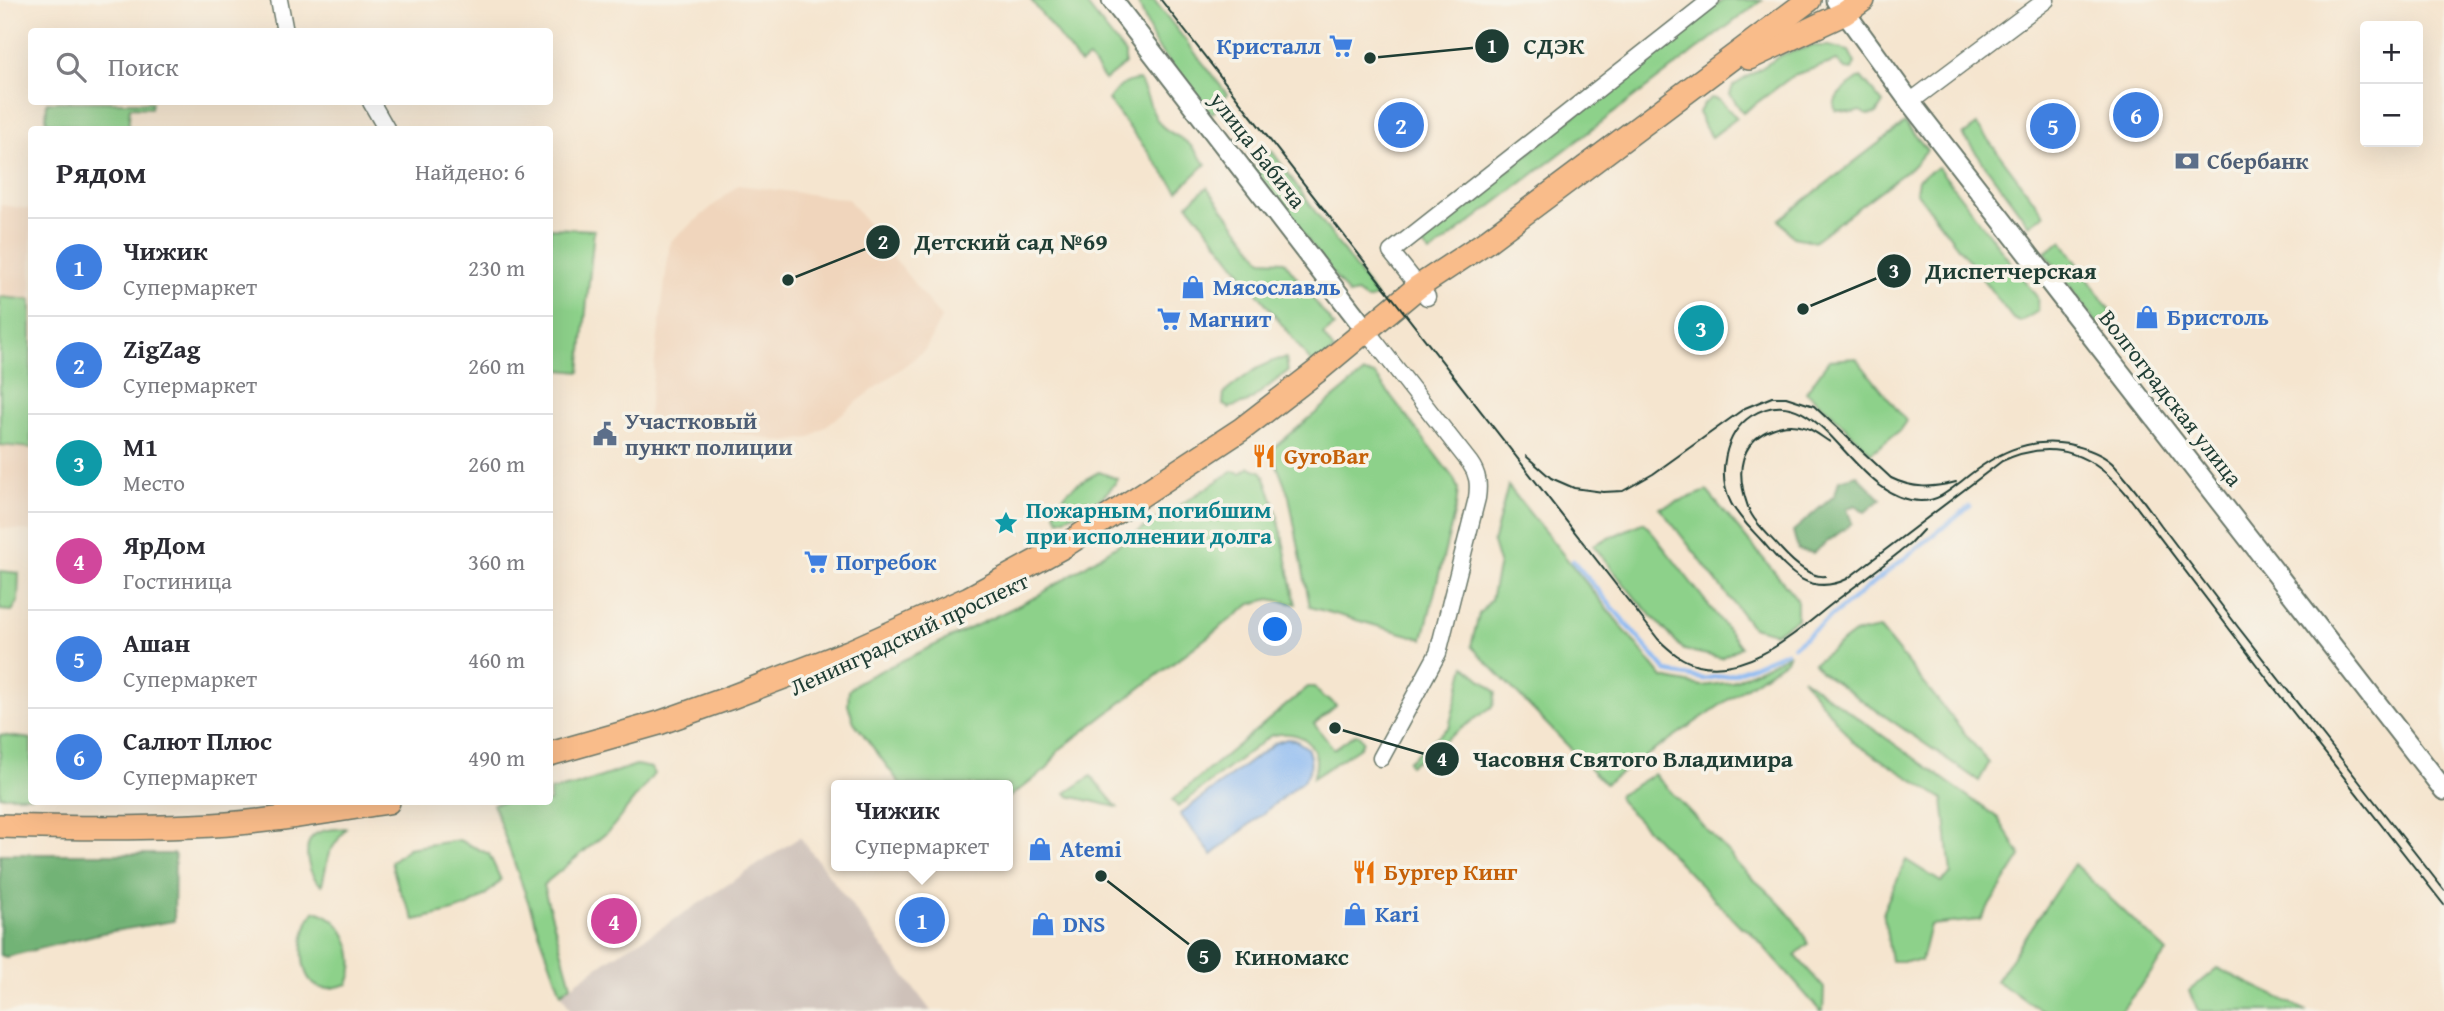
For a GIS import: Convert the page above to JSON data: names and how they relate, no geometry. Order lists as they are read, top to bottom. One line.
{"streets":{"main road":["Ленинградский проспект"],"street":["улица Бабича","Волгоградская улица"]},"crossings":[["улица Бабича","Ленинградский проспект"],["Волгоградская улица","Ленинградский проспект"]],"places":{"supermarket":["Кристалл","Магнит","Погребок"],"other":["СДЭК","Детский сад №69","Диспетчерская","Часовня Святого Владимира","Киномакс"],"bank":["Сбербанк"],"shop":["Мясославль","Бристоль","Atemi","Kari","DNS"],"public building":["Участковый пункт полиции"],"restaurant":["GyroBar","Бургер Кинг"],"place":["Пожарным, погибшим при исполнении долга"]},"page":{"map_buttons":["+","−"],"search":"Поиск","pins":["6","2","5","3","1","4"],"heading":["Рядом","Найдено: 6"],"list":[{"mark":"1","name":"Чижик","note":"Супермаркет","value":"230 m"},{"mark":"2","name":"ZigZag","note":"Супермаркет","value":"260 m"},{"mark":"3","name":"М1","note":"Место","value":"260 m"},{"mark":"4","name":"ЯрДом","note":"Гостиница","value":"360 m"},{"mark":"5","name":"Ашан","note":"Супермаркет","value":"460 m"},{"mark":"6","name":"Салют Плюс","note":"Супермаркет","value":"490 m"}],"popup":["Чижик","Супермаркет"]}}
